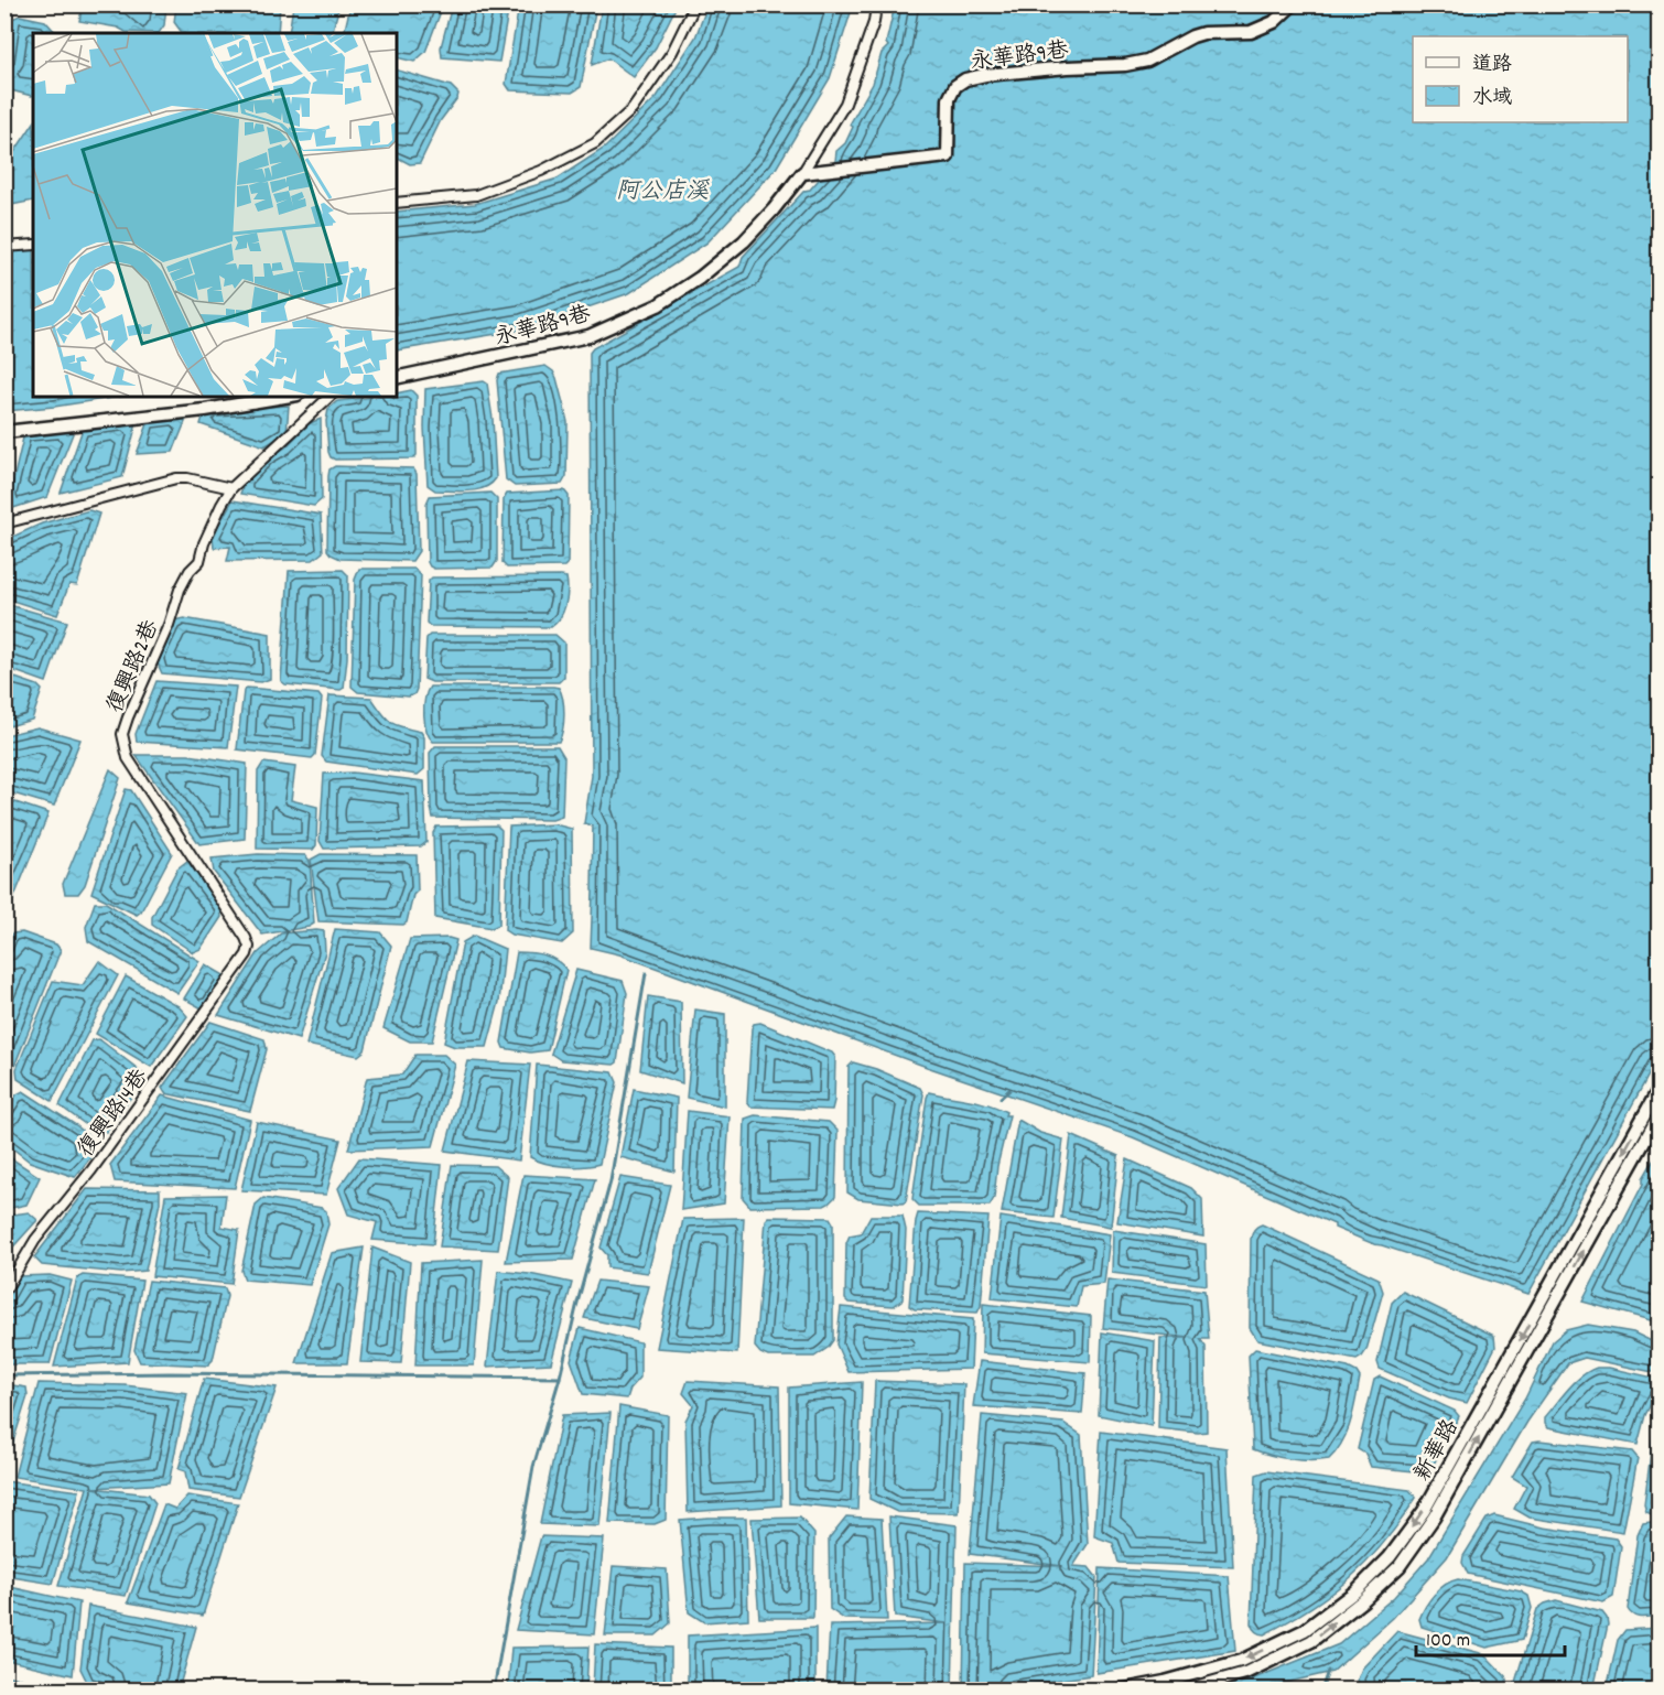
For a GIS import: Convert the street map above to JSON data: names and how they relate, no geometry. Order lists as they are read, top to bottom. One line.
{"streets":{"street":["永華路9巷","復興路2巷","復興路14巷","新華路"]},"crossings":[["復興路2巷","復興路14巷"]],"water":["阿公店溪"],"legend":["道路","水域"],"scale_bar":"100 m"}
